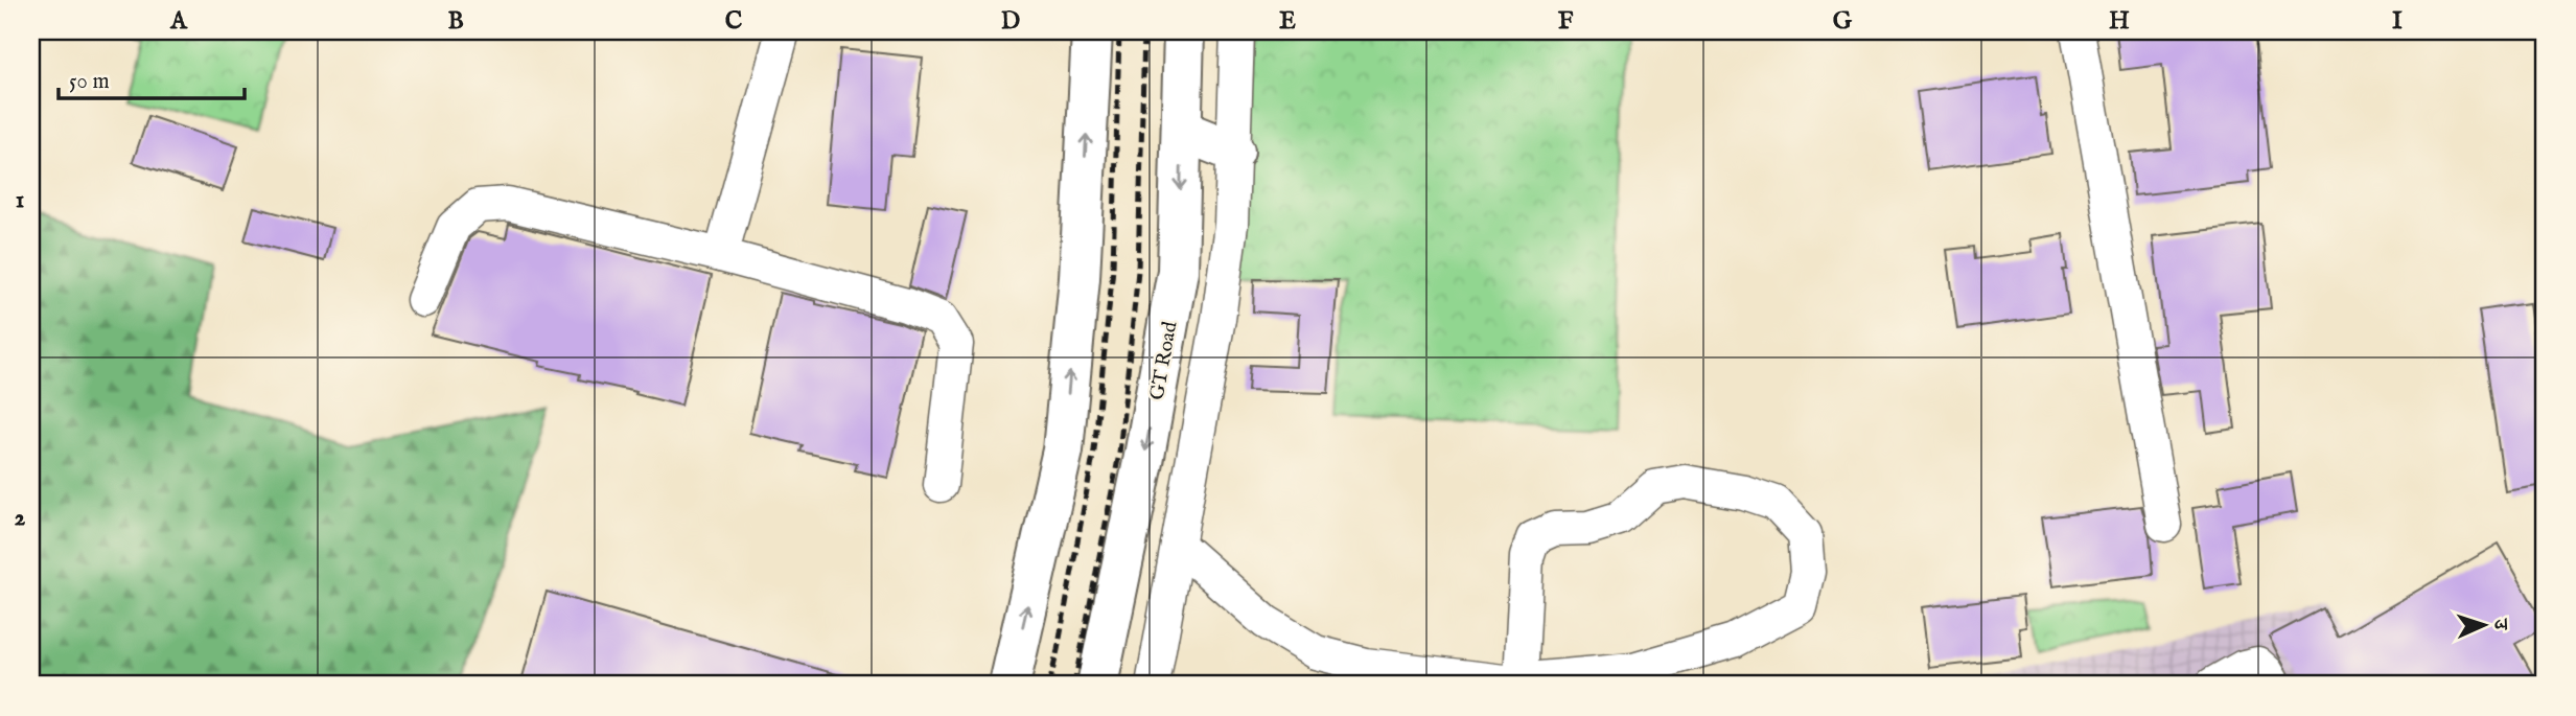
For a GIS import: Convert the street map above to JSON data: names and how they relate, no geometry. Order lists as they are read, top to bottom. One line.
{"streets":{"highway":["GT Road"]},"scale_bar":"50 m","north":"right","grid":{"columns":["A","B","C","D","E","F","G","H","I"],"rows":["1","2"]}}
